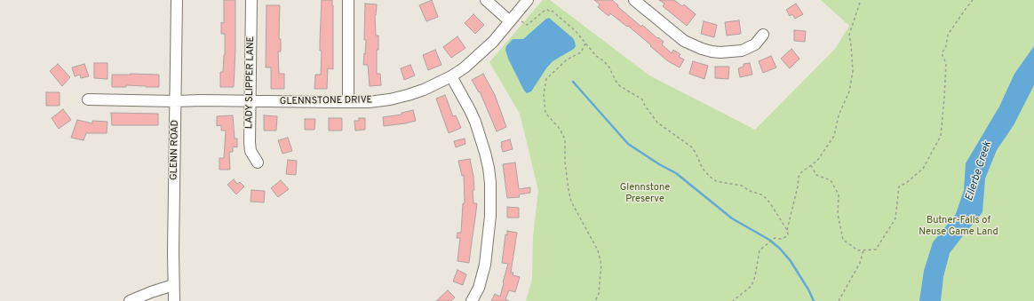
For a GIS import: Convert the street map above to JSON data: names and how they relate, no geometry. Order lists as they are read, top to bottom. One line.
{"streets":{"street":["LADY SLIPPER LANE","GLENNSTONE DRIVE","GLENN ROAD"]},"crossings":[["LADY SLIPPER LANE","GLENNSTONE DRIVE"],["GLENNSTONE DRIVE","GLENN ROAD"]],"water":["Ellerbe Creek"],"parks":["Glennstone Preserve","Butner-Falls of Neuse Game Land"]}
